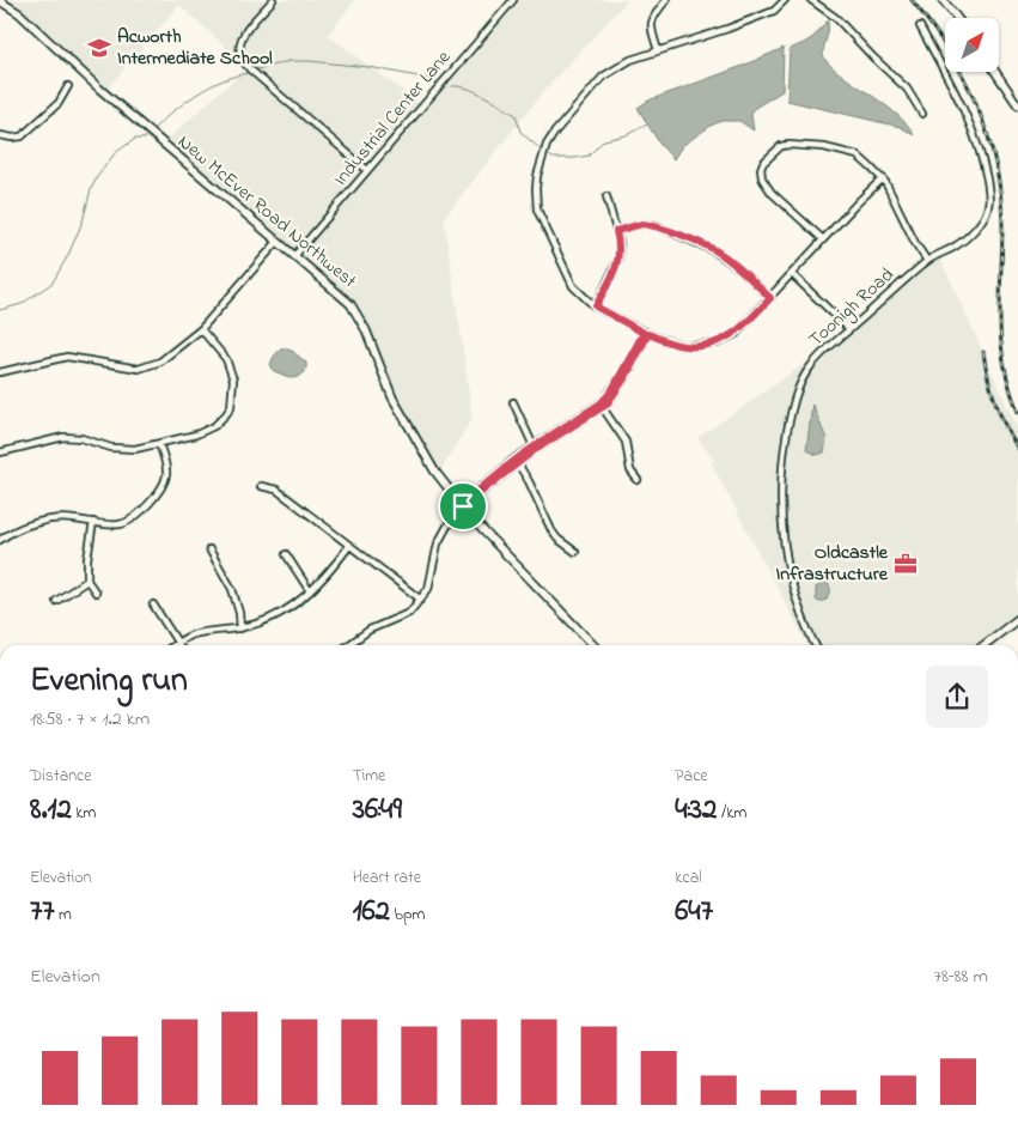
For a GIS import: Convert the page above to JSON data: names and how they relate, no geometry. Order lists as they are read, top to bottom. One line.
{"streets":{"street":["Industrial Center Lane","New McEver Road Northwest","Toonigh Road"]},"crossings":[["Industrial Center Lane","New McEver Road Northwest"]],"places":{"school or university":["Acworth Intermediate School"],"office":["Oldcastle Infrastructure"]},"north":"top right","page":{"heading":["Evening run","18:58 · 7 × 1.2 km"],"stats":[["Distance","8.12 km"],["Time","36:49"],["Pace","4:32 /km"],["Elevation","77 m"],["Heart rate","162 bpm"],["kcal","647"]],"chart":["Elevation","78–88 m"]}}
